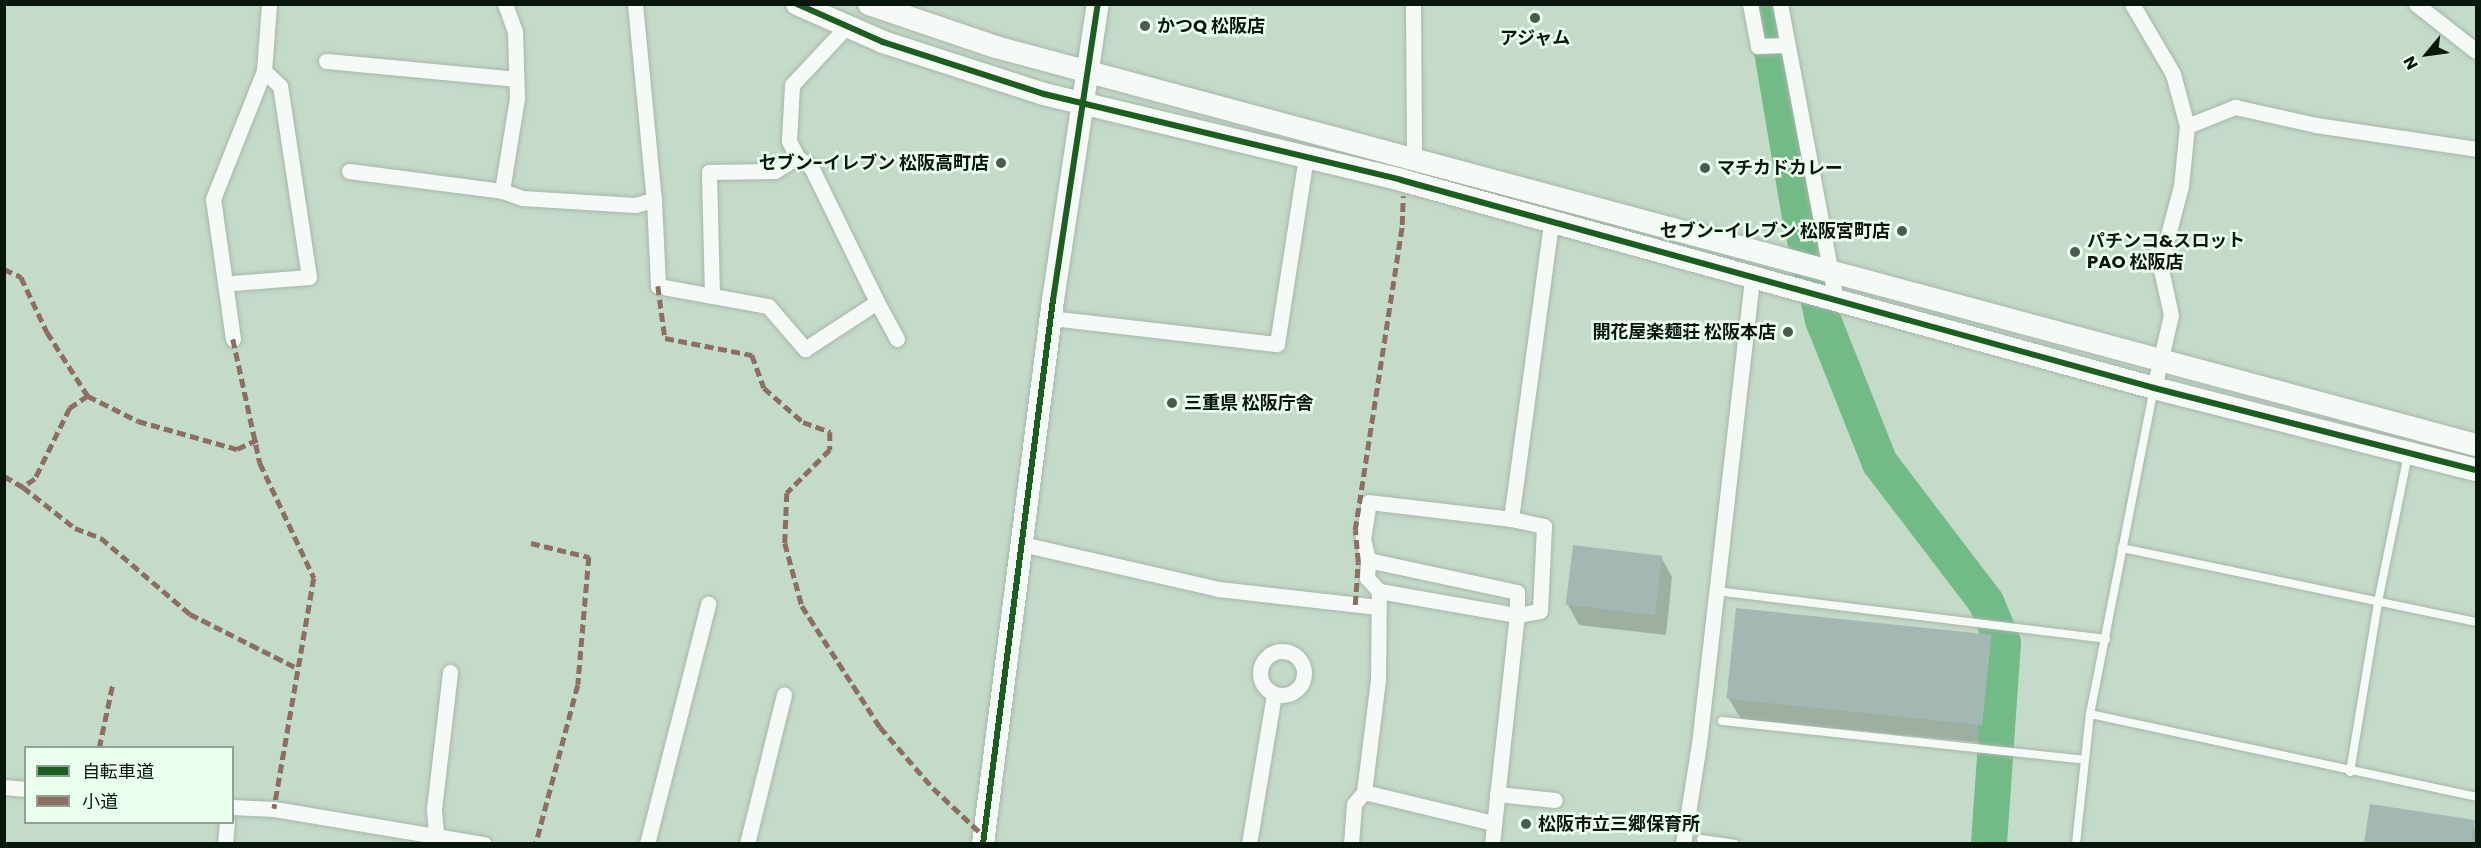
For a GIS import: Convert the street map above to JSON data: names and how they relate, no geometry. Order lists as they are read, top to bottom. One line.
{"places":["アジャム","かつQ 松阪店","セブン-イレブン 松阪高町店","マチカドカレー","セブン-イレブン 松阪宮町店","パチンコ&スロット PAO 松阪店","開花屋楽麺荘 松阪本店","三重県 松阪庁舎","松阪市立三郷保育所"],"legend":["自転車道","小道"],"north":"bottom left"}
